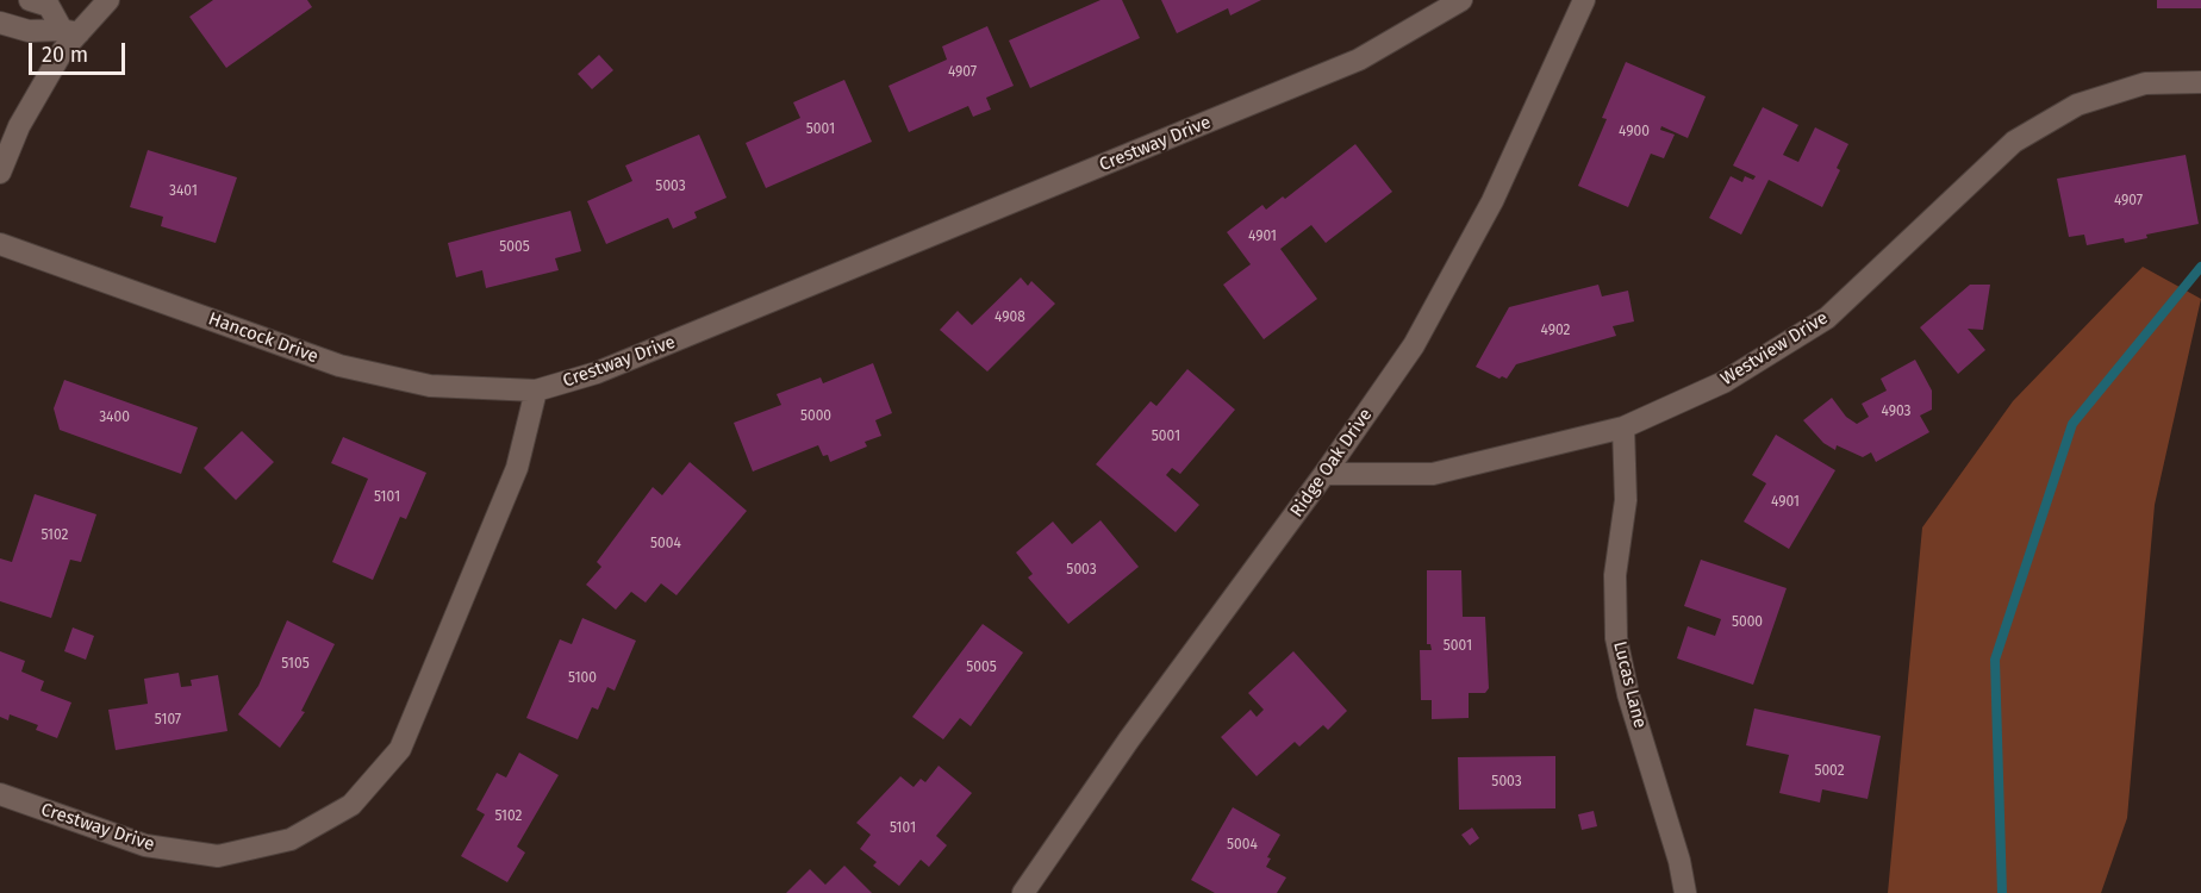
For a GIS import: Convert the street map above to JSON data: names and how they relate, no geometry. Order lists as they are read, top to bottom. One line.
{"streets":{"street":["Crestway Drive","Hancock Drive","Westview Drive","Ridge Oak Drive","Lucas Lane"]},"crossings":[["Crestway Drive","Hancock Drive"],["Westview Drive","Ridge Oak Drive"],["Westview Drive","Lucas Lane"]],"house_numbers":["4907","5001","4900","5003","3401","4907","4901","5005","4908","4902","4903","5000","3400","5001","5101","4901","5102","5004","5003","5000","5001","5105","5005","5100","5107","5002","5003","5102","5101","5004"],"scale_bar":"20 m"}
